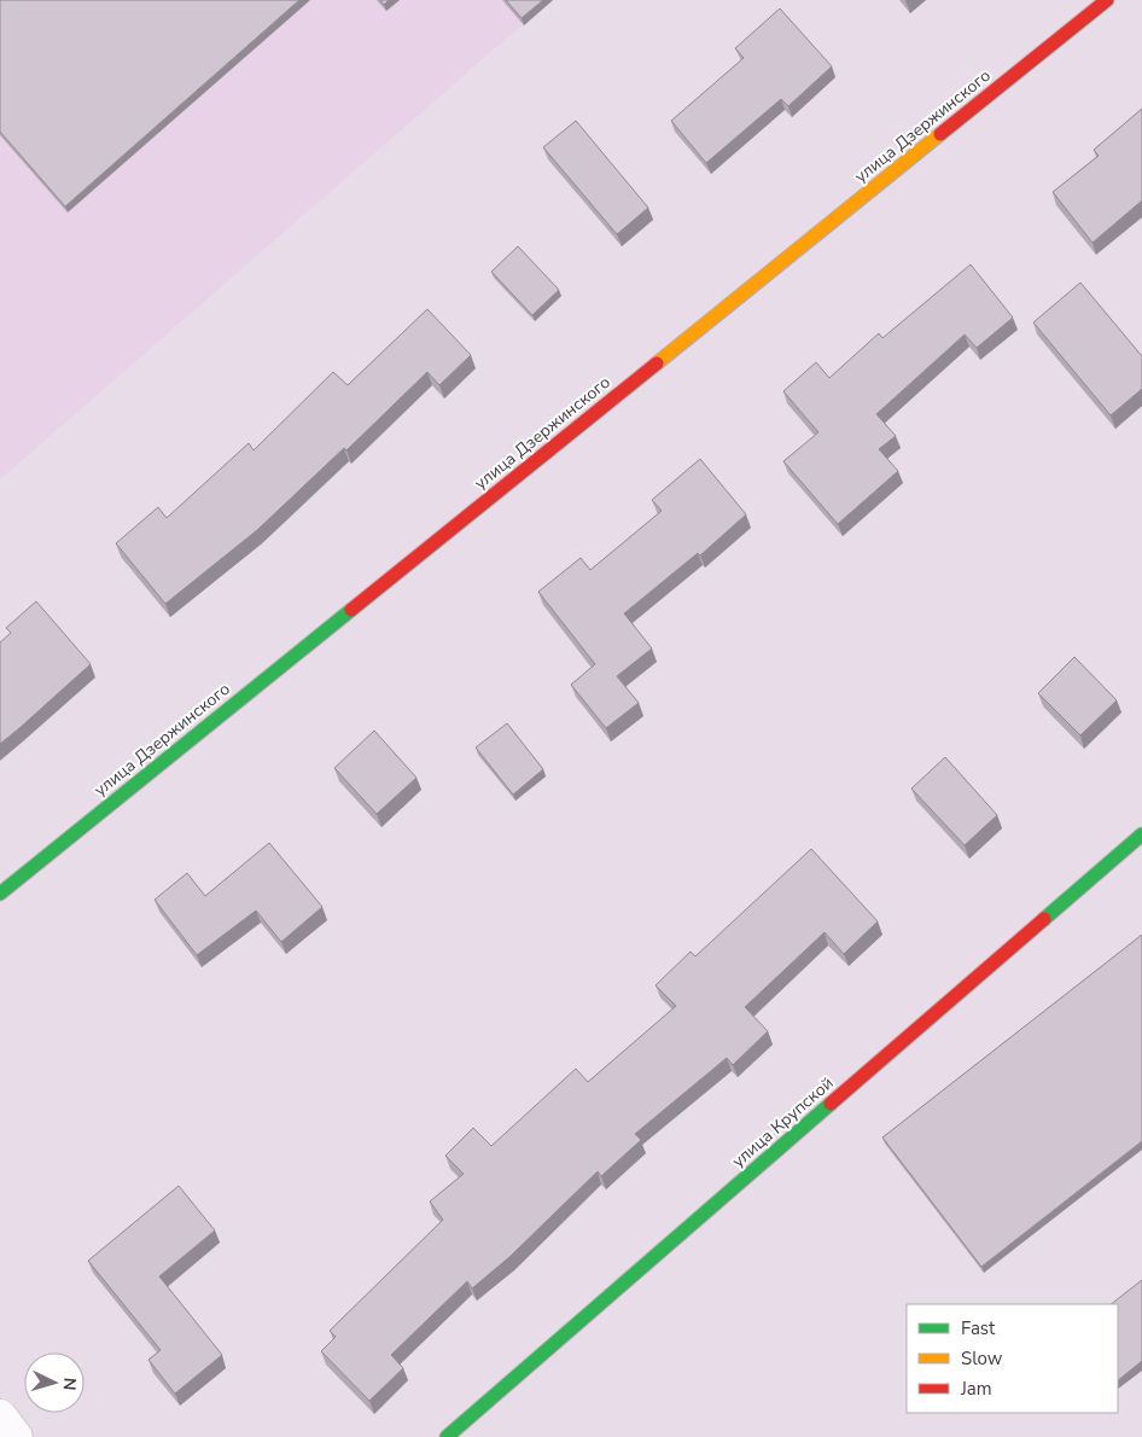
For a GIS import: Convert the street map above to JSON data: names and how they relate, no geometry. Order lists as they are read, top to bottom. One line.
{"streets":{"street":["улица Дзержинского","улица Крупской"]},"legend":["Fast","Slow","Jam"],"north":"right"}
